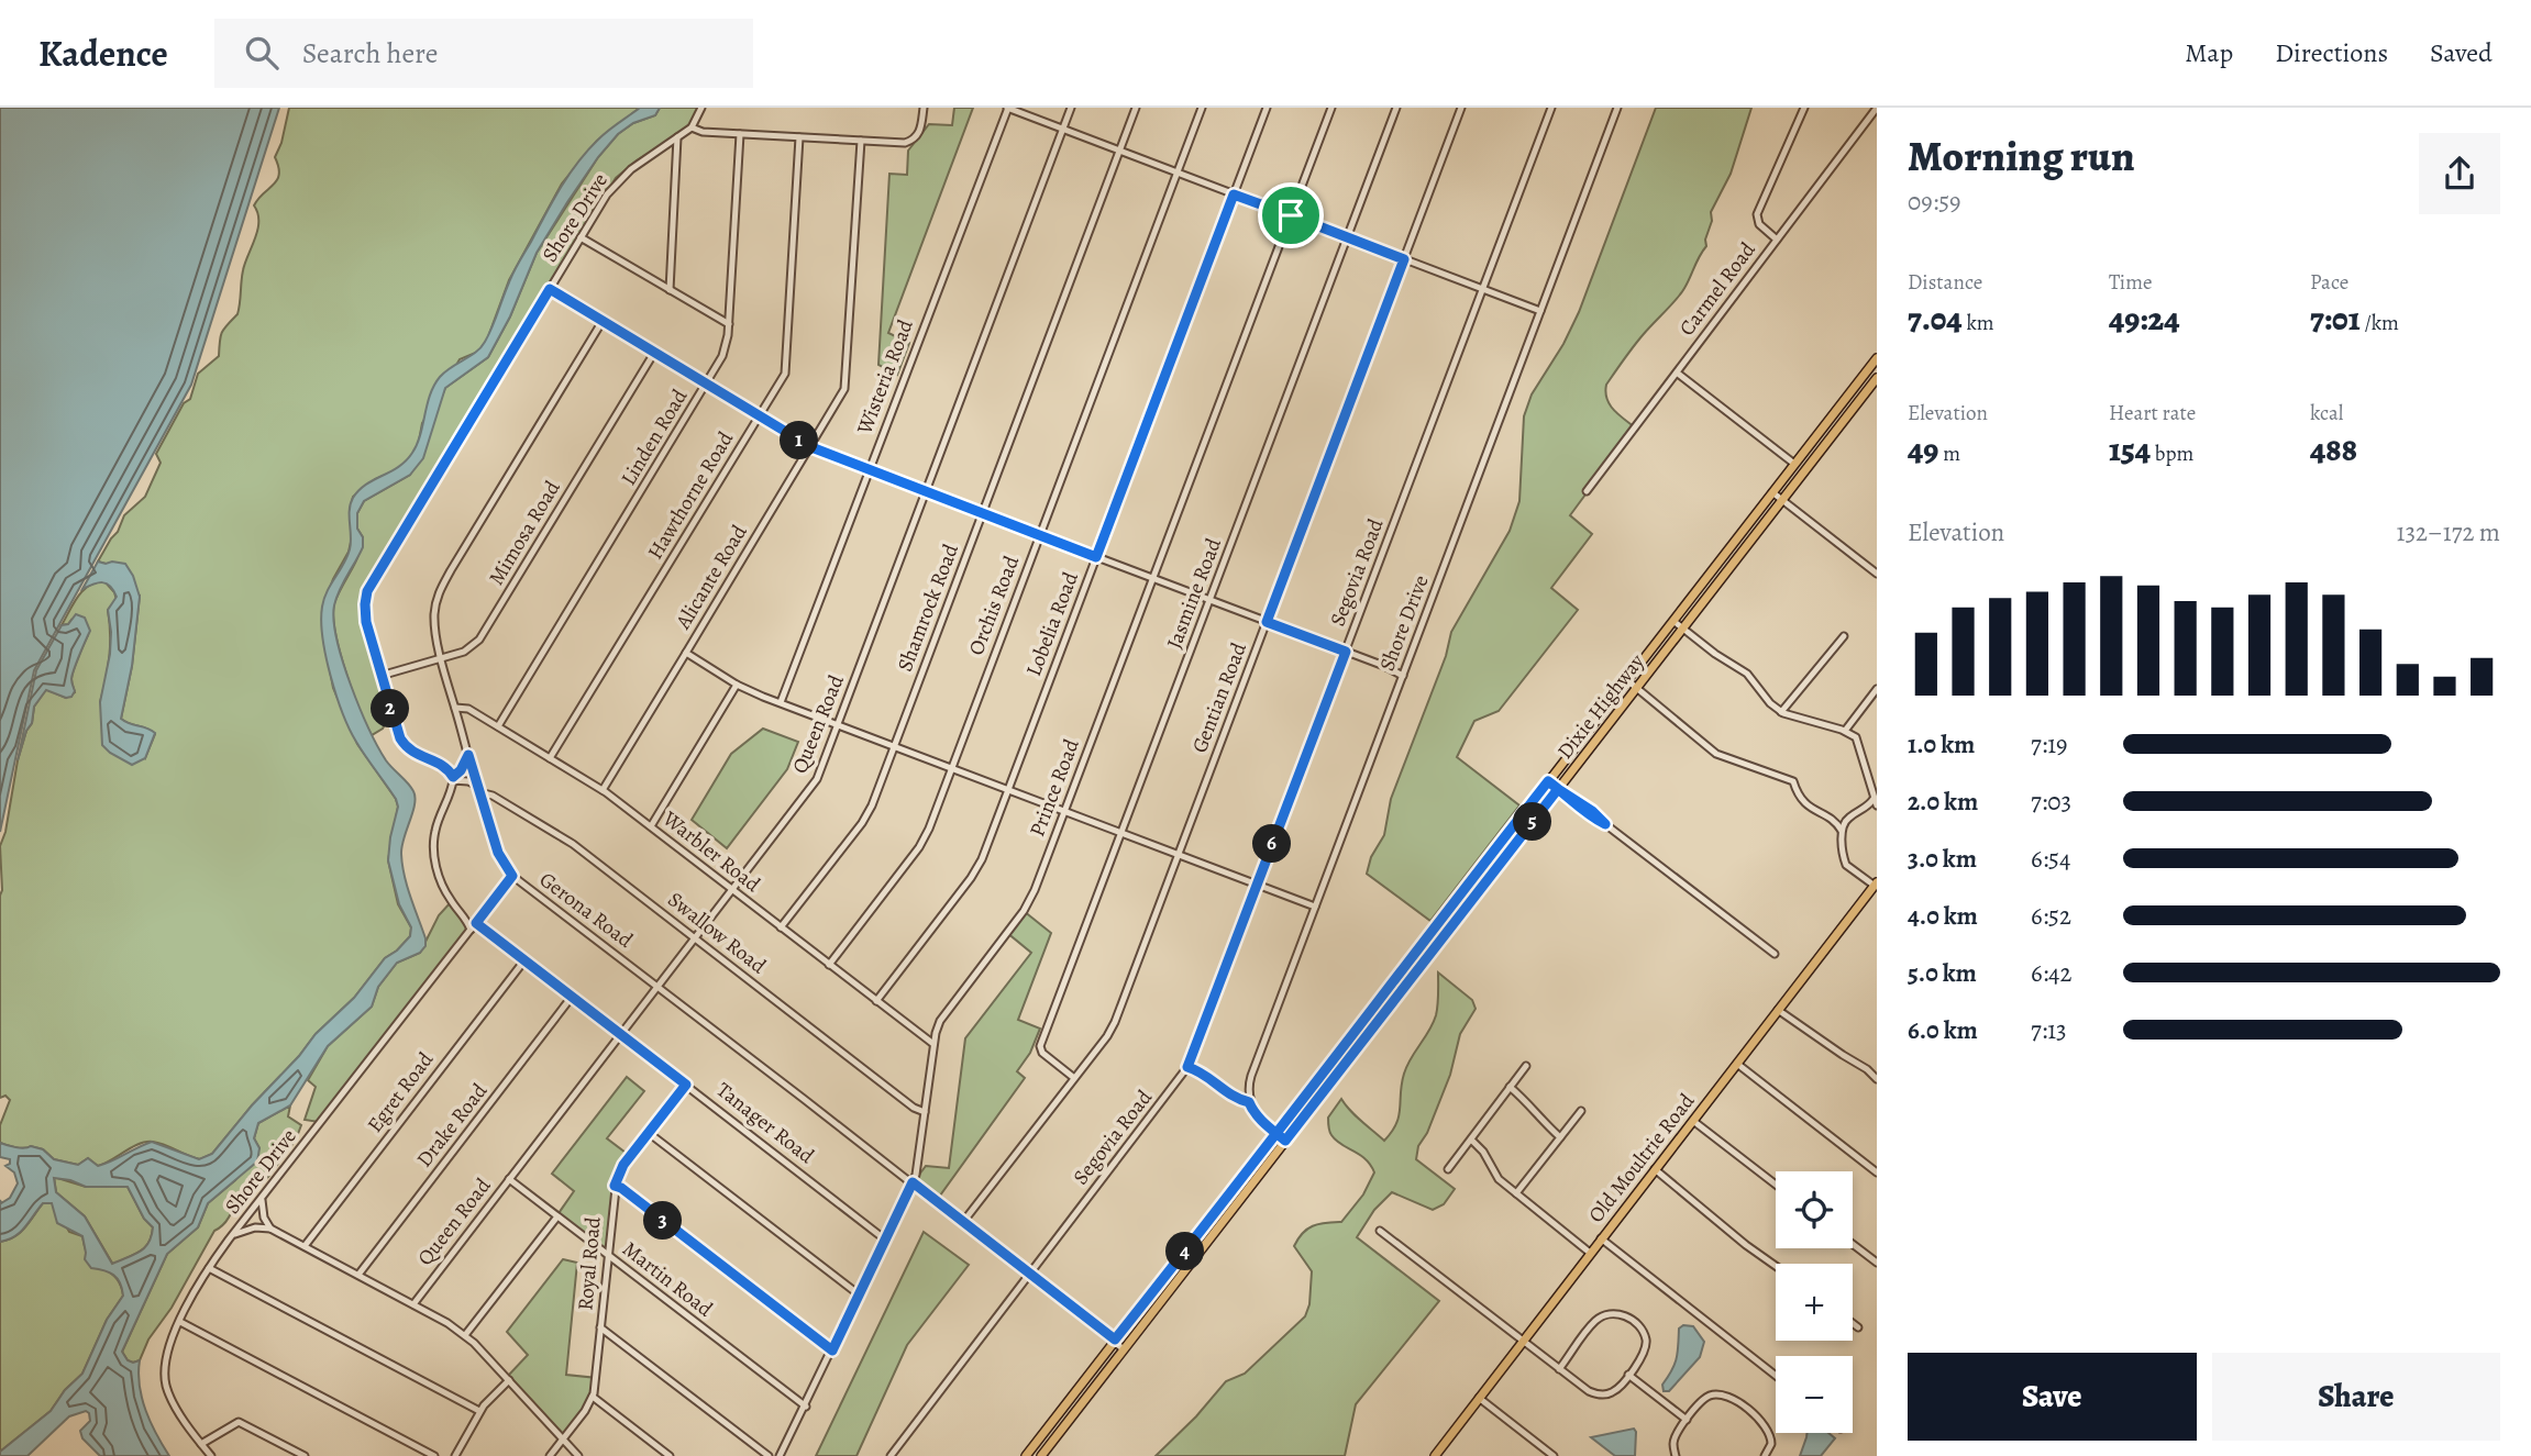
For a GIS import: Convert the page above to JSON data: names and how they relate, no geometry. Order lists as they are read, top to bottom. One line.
{"streets":{"main road":["Dixie Highway","Old Moultrie Road"],"street":["Shore Drive","Carmel Road","Wisteria Road","Linden Road","Hawthorne Road","Mimosa Road","Segovia Road","Alicante Road","Jasmine Road","Orchis Road","Shamrock Road","Lobelia Road","Gentian Road","Queen Road","Prince Road","Warbler Road","Gerona Road","Swallow Road","Egret Road","Tanager Road","Drake Road","Royal Road","Martin Road"]},"crossings":[["Shore Drive","Mimosa Road"],["Shore Drive","Alicante Road"],["Shore Drive","Gerona Road"],["Shore Drive","Swallow Road"],["Shore Drive","Tanager Road"],["Wisteria Road","Alicante Road"],["Linden Road","Warbler Road"],["Hawthorne Road","Warbler Road"],["Mimosa Road","Gerona Road"],["Segovia Road","Alicante Road"],["Segovia Road","Gerona Road"],["Alicante Road","Jasmine Road"],["Alicante Road","Orchis Road"],["Alicante Road","Shamrock Road"],["Alicante Road","Lobelia Road"],["Alicante Road","Gentian Road"],["Alicante Road","Queen Road"],["Alicante Road","Prince Road"],["Jasmine Road","Gentian Road"],["Orchis Road","Warbler Road"],["Shamrock Road","Warbler Road"],["Lobelia Road","Warbler Road"],["Gentian Road","Gerona Road"],["Dixie Highway","Gerona Road"],["Queen Road","Warbler Road"],["Queen Road","Gerona Road"],["Queen Road","Swallow Road"],["Queen Road","Tanager Road"],["Queen Road","Martin Road"],["Prince Road","Warbler Road"],["Prince Road","Gerona Road"],["Prince Road","Swallow Road"],["Prince Road","Tanager Road"],["Prince Road","Martin Road"],["Warbler Road","Gerona Road"],["Gerona Road","Swallow Road"],["Egret Road","Tanager Road"],["Tanager Road","Drake Road"],["Tanager Road","Royal Road"],["Royal Road","Martin Road"]],"page":{"header":"Kadence","search":"Search here","nav":["Map","Directions","Saved"],"heading":["Morning run","09:59"],"stats":[["Distance","7.04 km"],["Time","49:24"],["Pace","7:01 /km"],["Elevation","49 m"],["Heart rate","154 bpm"],["kcal","488"]],"pins":["1","2","5","6","3","4"],"chart":["Elevation","132–172 m"],"list":[{"name":"1.0 km","note":"7:19"},{"name":"2.0 km","note":"7:03"},{"name":"3.0 km","note":"6:54"},{"name":"4.0 km","note":"6:52"},{"name":"5.0 km","note":"6:42"},{"name":"6.0 km","note":"7:13"}],"map_buttons":["+","−"],"buttons":["Save","Share"]}}
